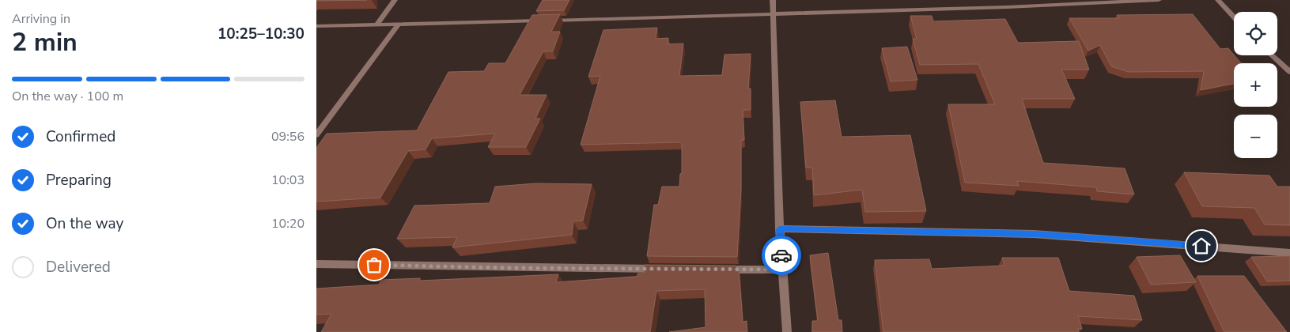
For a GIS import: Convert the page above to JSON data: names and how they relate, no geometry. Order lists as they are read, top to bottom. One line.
{"page":{"heading":["2 min","Arriving in","10:25–10:30"],"map_buttons":["+","−"],"bar":"On the way · 100 m","list":[["Confirmed","09:56"],["Preparing","10:03"],["On the way","10:20"],"Delivered"]}}
